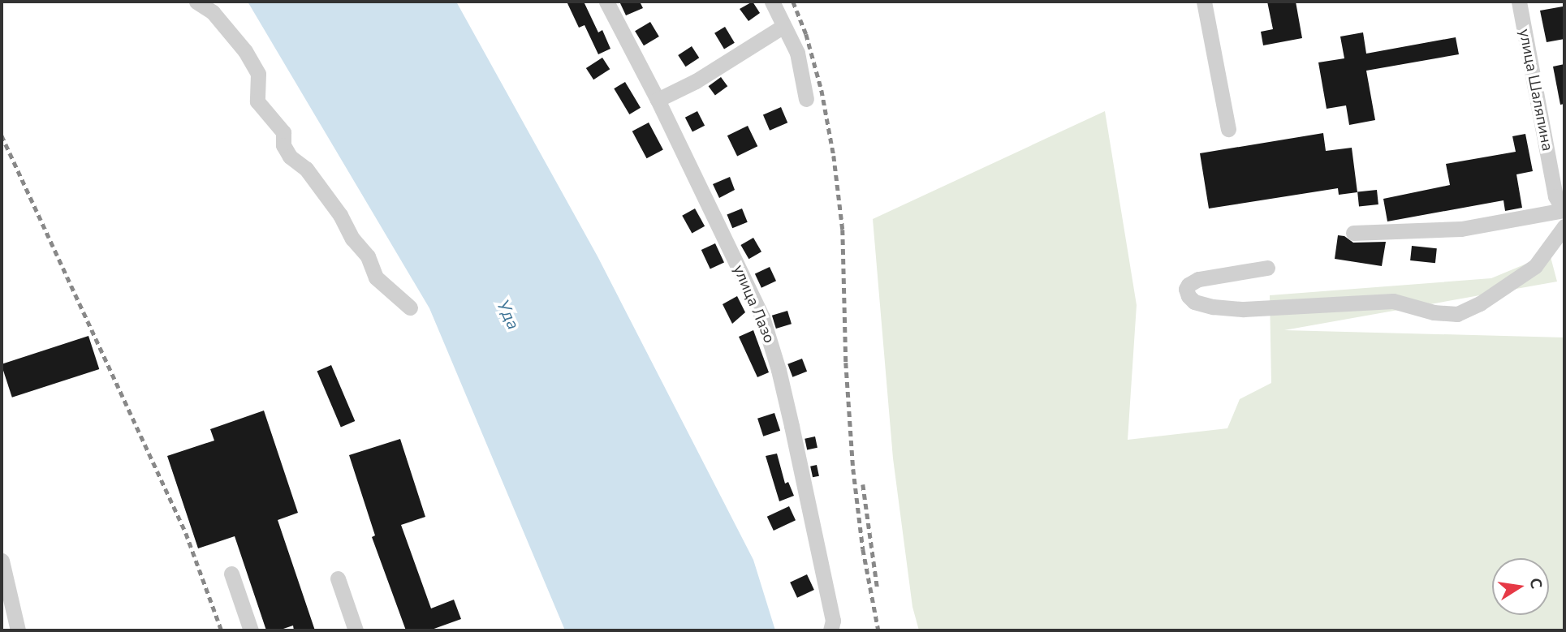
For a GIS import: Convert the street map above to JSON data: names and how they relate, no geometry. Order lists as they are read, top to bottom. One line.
{"streets":{"street":["улица Шаляпина","улица Лазо"]},"water":["Уда"],"north":"right"}
